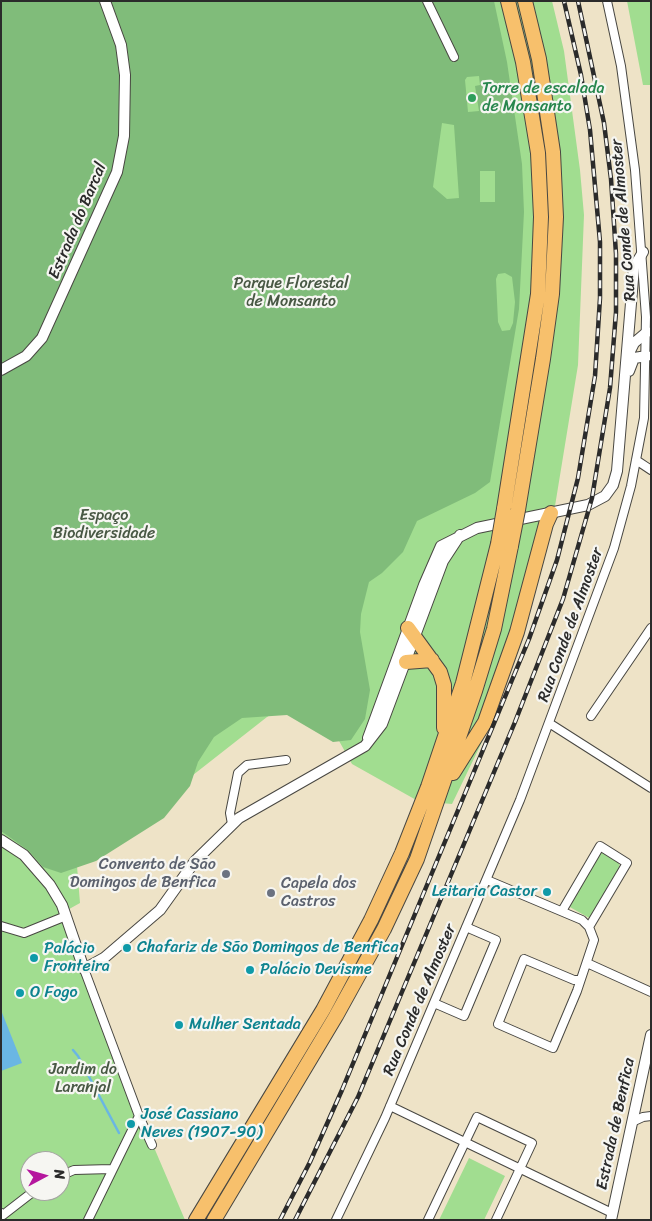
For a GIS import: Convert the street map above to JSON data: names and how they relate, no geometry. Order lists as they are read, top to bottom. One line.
{"streets":{"street":["Rua Conde de Almoster","Estrada do Barcal","Estrada de Benfica"]},"parks":["Parque Florestal de Monsanto","Espaço Biodiversidade","Jardim do Laranjal"],"places":["Torre de escalada de Monsanto","Convento de São Domingos de Benfica","Leitaria Castor","Capela dos Castros","Chafariz de São Domingos de Benfica","Palácio Fronteira","Palácio Devisme","O Fogo","Mulher Sentada","José Cassiano Neves (1907-90)"],"north":"right"}
